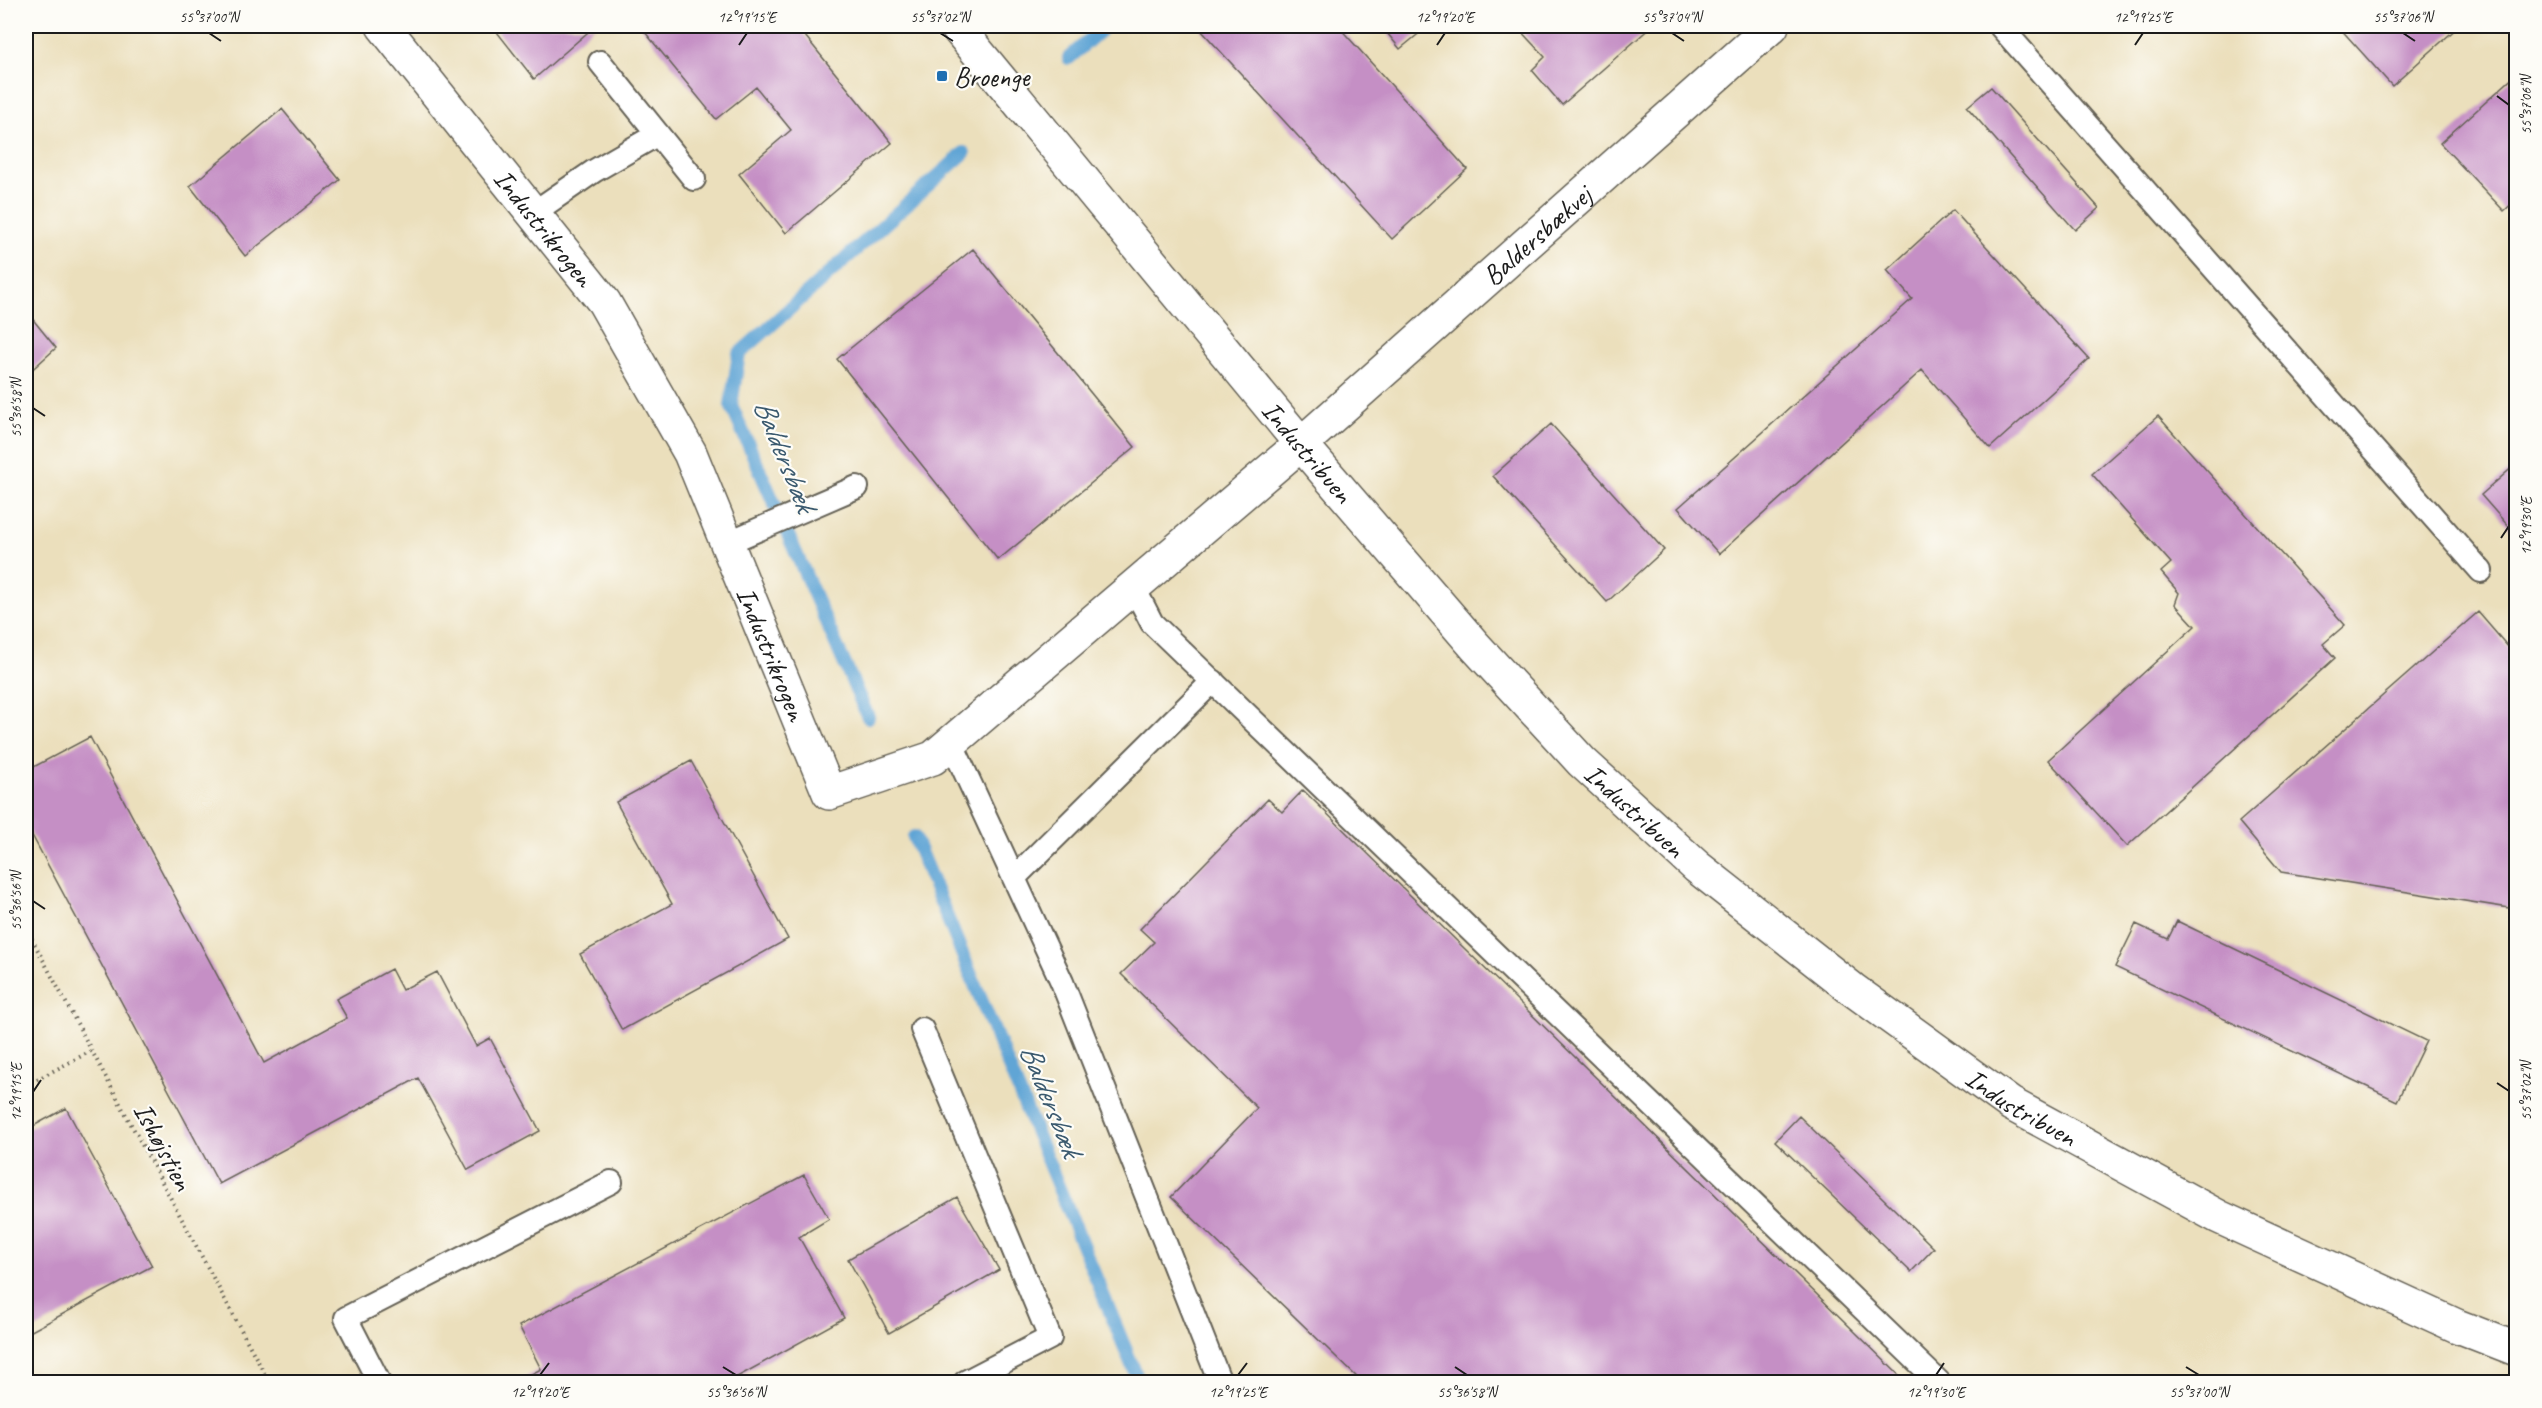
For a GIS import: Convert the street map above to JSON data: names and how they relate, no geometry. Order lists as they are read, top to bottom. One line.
{"streets":{"street":["Industrikrogen","Baldersbækvej","Industribuen"],"path":["Ishøjstien"]},"crossings":[["Industrikrogen","Baldersbækvej"],["Industrikrogen","Industribuen"],["Baldersbækvej","Industribuen"]],"water":["Baldersbæk"],"places":{"transit":["Broenge"]},"coordinates":["55°37'00\"N","12°19'15\"E","55°37'02\"N","12°19'20\"E","55°37'04\"N","12°19'25\"E","55°37'06\"N","55°36'58\"N","12°19'30\"E","55°36'56\"N"]}
